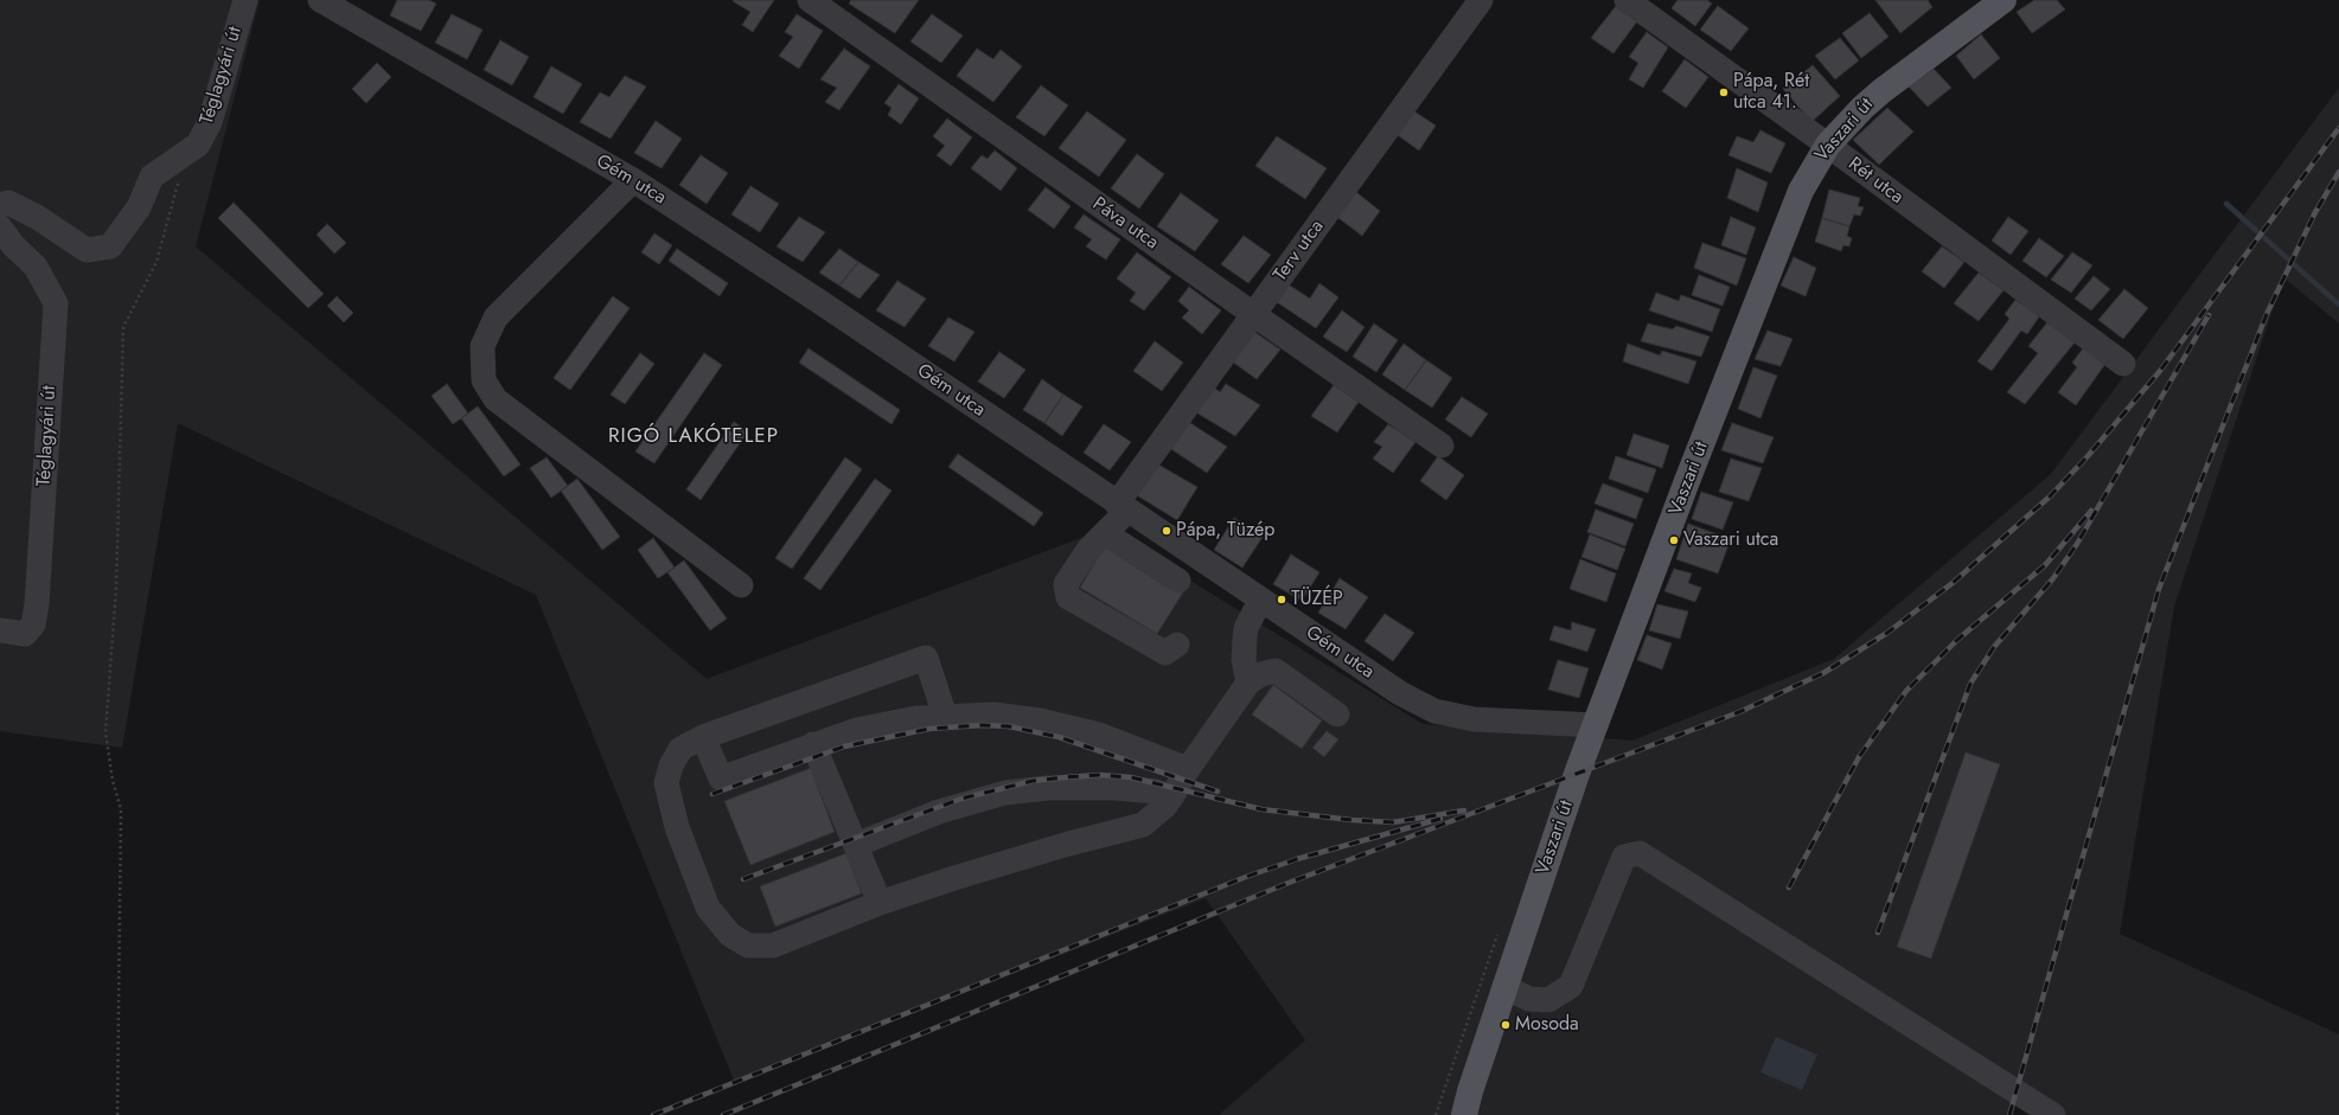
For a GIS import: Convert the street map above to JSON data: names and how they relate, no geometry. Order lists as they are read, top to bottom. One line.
{"streets":{"main road":["Vaszari út"],"street":["Téglagyári út","Gém utca","Rét utca","Páva utca","Terv utca"]},"crossings":[["Vaszari út","Gém utca"],["Vaszari út","Rét utca"],["Gém utca","Terv utca"],["Páva utca","Terv utca"]],"districts":["RIGÓ LAKÓTELEP"],"places":["Pápa, Rét utca 41.","Pápa, Tüzép","Vaszari utca","TÜZÉP","Mosoda"]}
